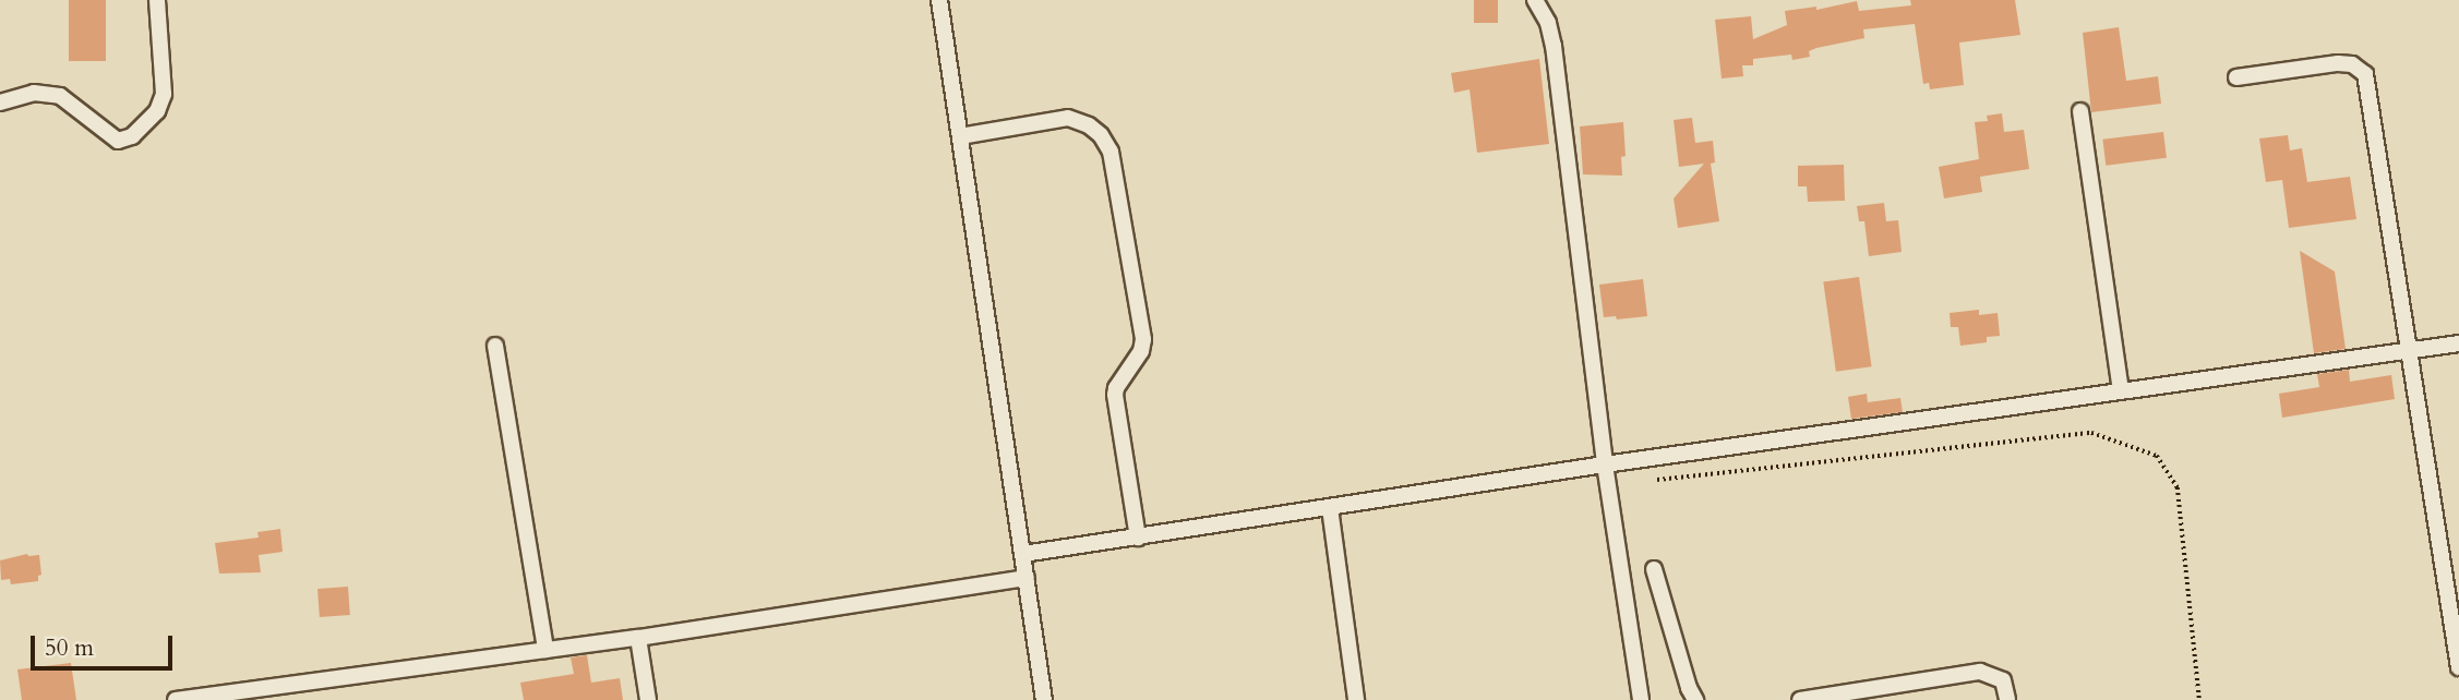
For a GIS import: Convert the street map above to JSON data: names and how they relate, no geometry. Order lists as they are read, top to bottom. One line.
{"scale_bar":"50 m"}
